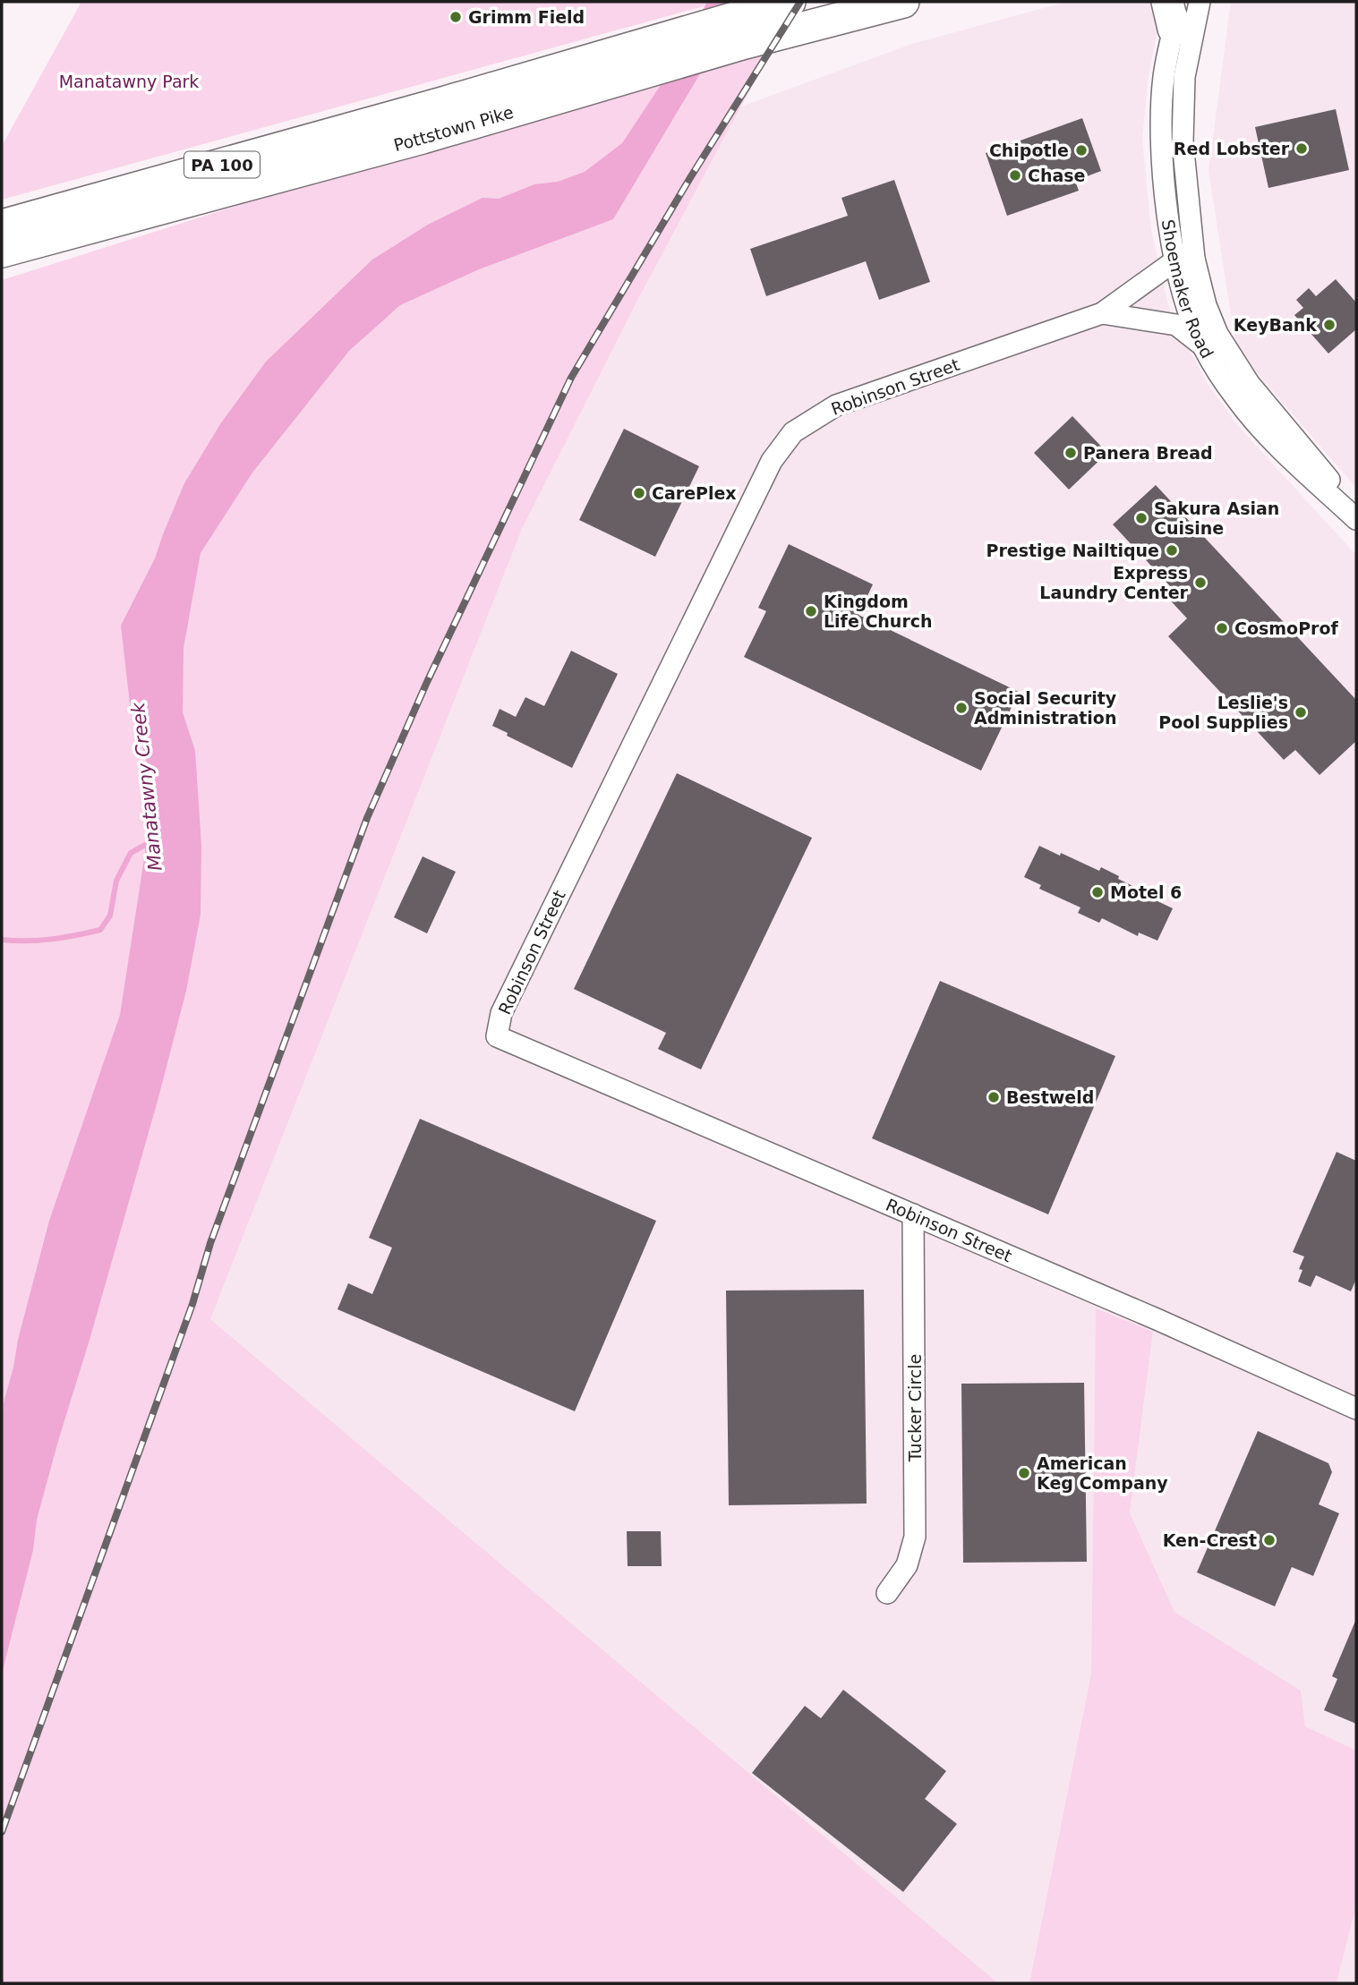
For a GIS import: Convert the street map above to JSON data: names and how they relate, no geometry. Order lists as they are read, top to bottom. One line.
{"streets":{"highway":["Pottstown Pike","PA 100"],"street":["Shoemaker Road","Robinson Street","Tucker Circle"]},"crossings":[["Shoemaker Road","Robinson Street"],["Robinson Street","Tucker Circle"]],"water":["Manatawny Creek"],"parks":["Manatawny Park"],"places":["Grimm Field","Red Lobster","Chipotle","Chase","KeyBank","Panera Bread","CarePlex","Sakura Asian Cuisine","Prestige Nailtique","Express Laundry Center","Kingdom Life Church","CosmoProf","Social Security Administration","Leslie's Pool Supplies","Motel 6","Bestweld","American Keg Company","Ken-Crest"]}
